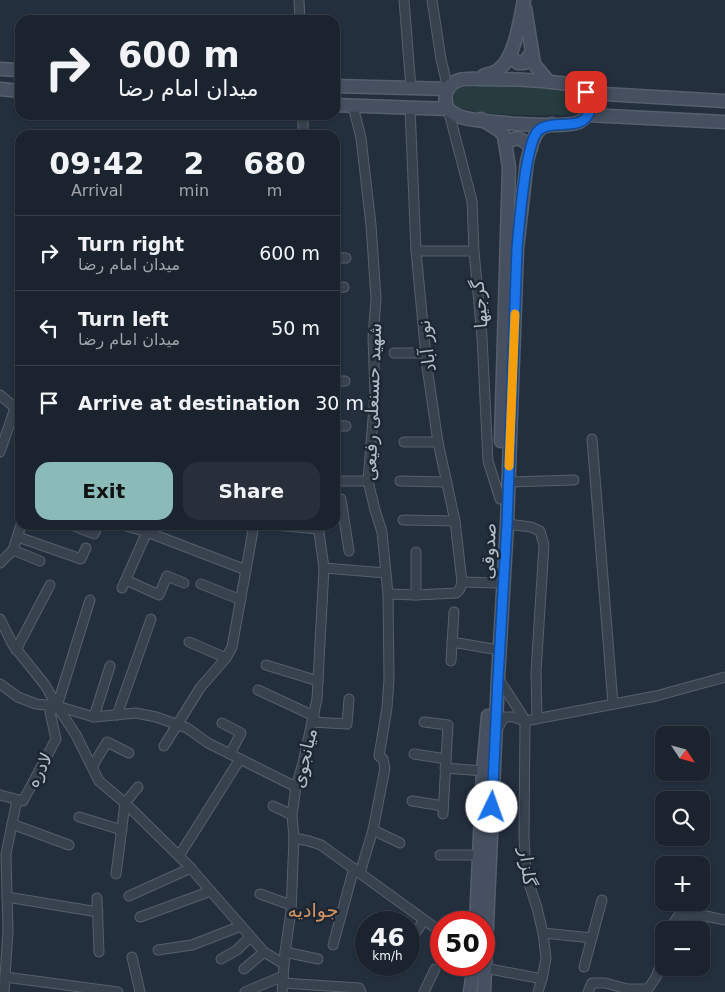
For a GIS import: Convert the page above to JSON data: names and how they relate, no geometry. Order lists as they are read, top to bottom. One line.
{"streets":{"main road":["صدوقی"],"street":["گرجیها","نور آباد","شهید حسنعلی رفیعی","میانجوی","لادره","گلزار"]},"crossings":[["گرجیها","صدوقی"]],"districts":["جوادیه"],"north":"bottom right","page":{"turn":["600 m","میدان امام رضا"],"eta":["09:42","Arrival","2","min","680","m"],"list":[{"name":"Turn right","note":"میدان امام رضا","value":"600 m"},{"name":"Turn left","note":"میدان امام رضا","value":"50 m"},{"name":"Arrive at destination","value":"30 m"}],"buttons":["Exit","Share"],"map_buttons":["+","−"],"speed":"46 km/h","limit":"50"}}
